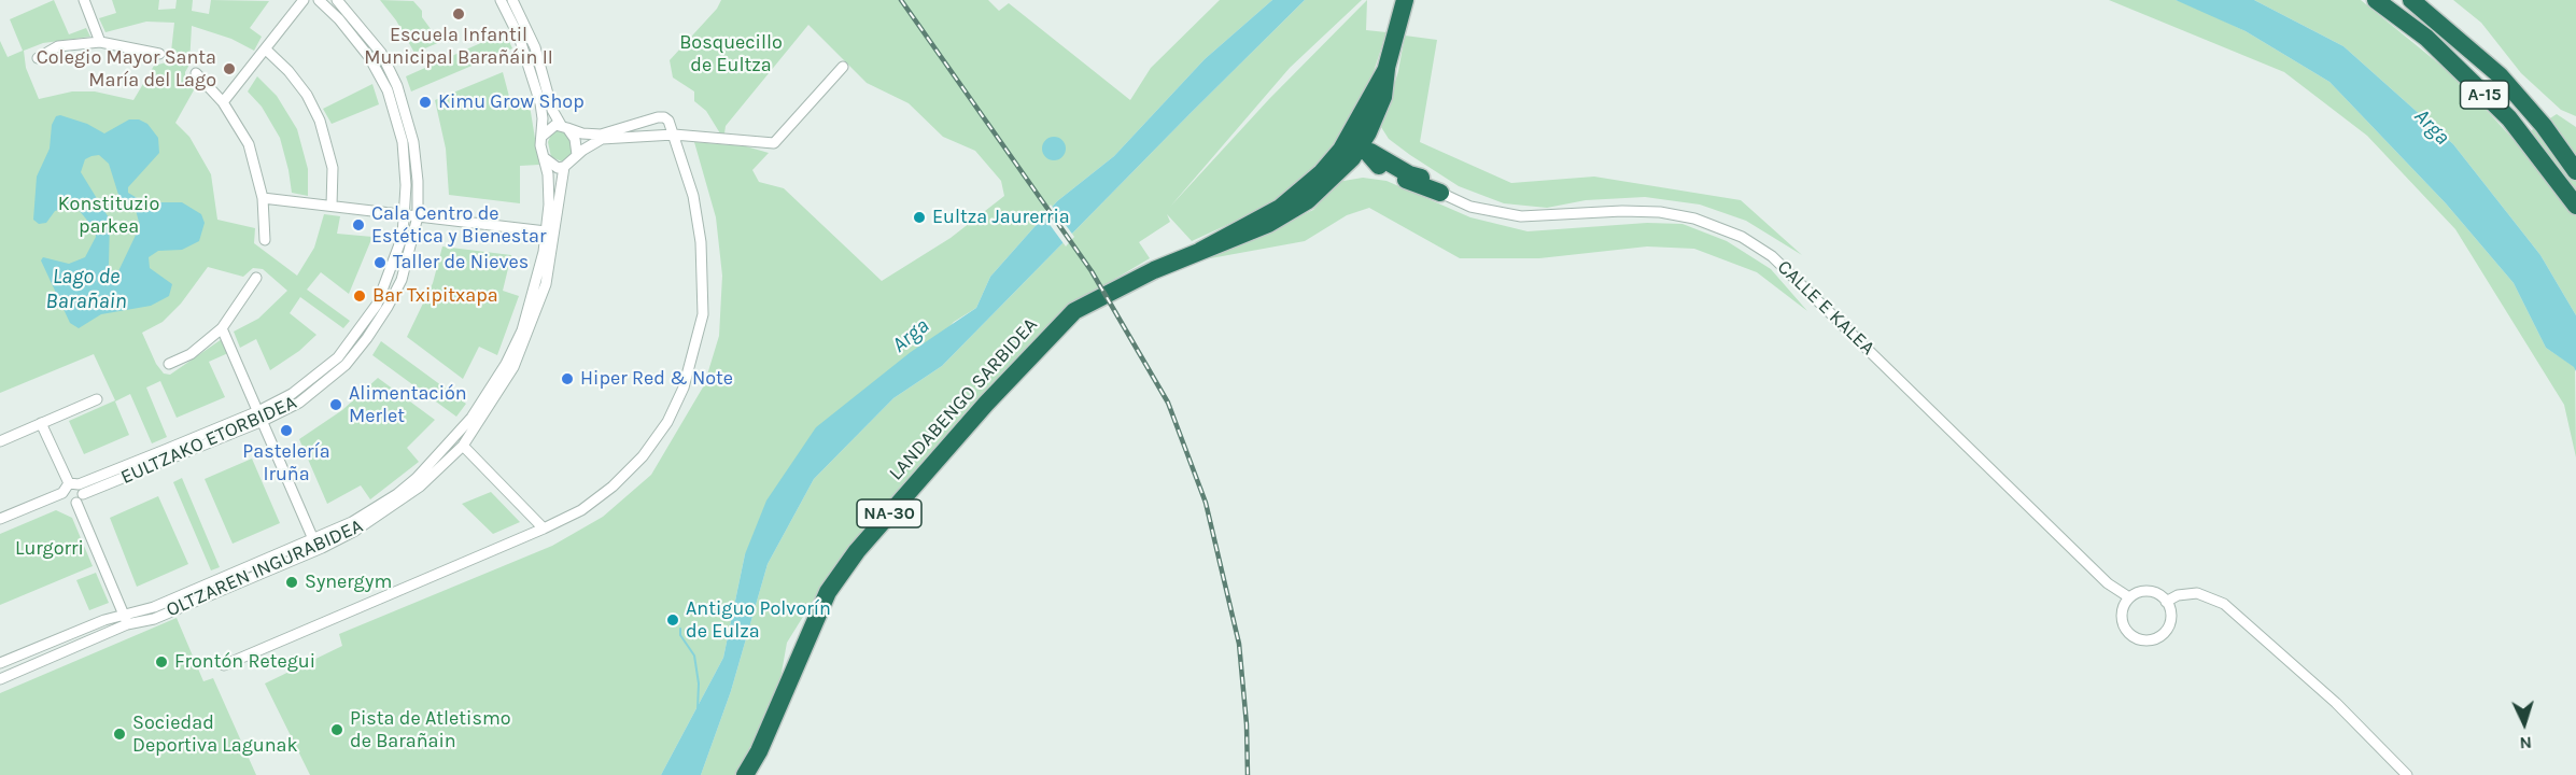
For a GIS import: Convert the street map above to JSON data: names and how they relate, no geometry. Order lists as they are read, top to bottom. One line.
{"streets":{"highway":["A-15","LANDABENGO SARBIDEA","NA-30"],"street":["CALLE E KALEA","EULTZAKO ETORBIDEA","OLTZAREN INGURABIDEA"]},"water":["Arga","Lago de Barañain"],"parks":["Bosquecillo de Eultza","Konstituzio parkea","Lurgorri"],"places":["Escuela Infantil Municipal Barañáin II","Colegio Mayor Santa María del Lago","Kimu Grow Shop","Eultza Jaurerria","Cala Centro de Estética y Bienestar","Taller de Nieves","Bar Txipitxapa","Hiper Red & Note","Alimentación Merlet","Pastelería Iruña","Synergym","Antiguo Polvorín de Eulza","Frontón Retegui","Pista de Atletismo de Barañain","Sociedad Deportiva Lagunak"],"north":"bottom"}
